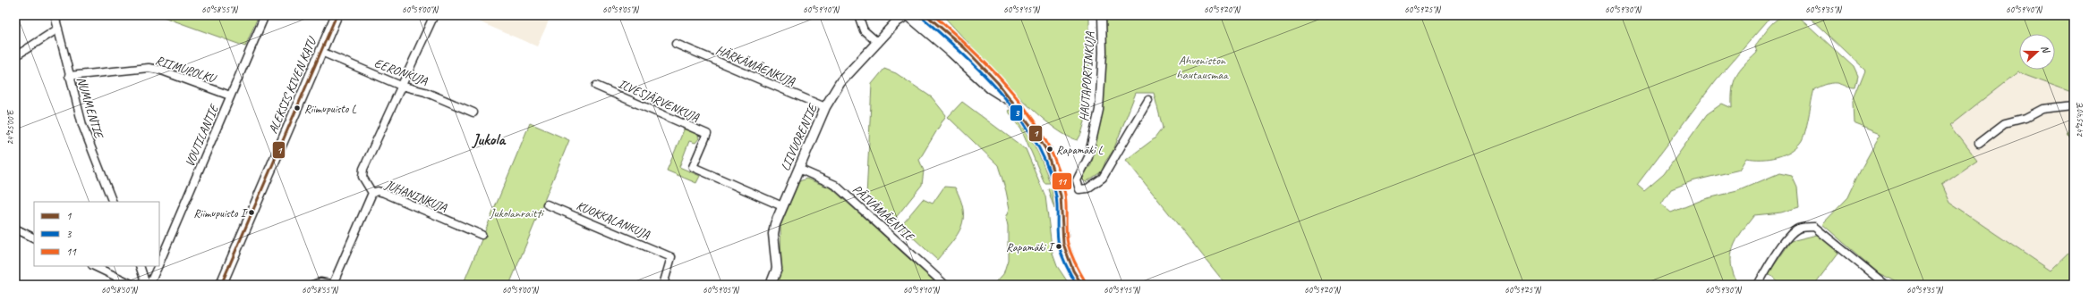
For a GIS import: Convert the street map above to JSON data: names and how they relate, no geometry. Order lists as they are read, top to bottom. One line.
{"streets":{"main road":["ALEKSIS KIVEN KATU"],"street":["HÄRKÄMÄENKUJA","RIIMUPOLKU","EERONKUJA","HAUTAPORTINKUJA","ILVESJÄRVENKUJA","NUMMENTIE","VOUTILANTIE","LIIVUORENTIE","JUHANINKUJA","PÄIVÄMÄENTIE","KUOKKALANKUJA"]},"crossings":[["HÄRKÄMÄENKUJA","LIIVUORENTIE"],["RIIMUPOLKU","NUMMENTIE"],["RIIMUPOLKU","VOUTILANTIE"],["EERONKUJA","ALEKSIS KIVEN KATU"],["EERONKUJA","JUHANINKUJA"],["ILVESJÄRVENKUJA","LIIVUORENTIE"],["LIIVUORENTIE","PÄIVÄMÄENTIE"]],"districts":["Jukola"],"parks":["Ahveniston hautausmaa","Jukolanraitti"],"places":["Riimupuisto L","Rapamäki L","Riimupuisto I","Rapamäki I"],"lines":["transit line 1","transit line 11","transit line 3"],"legend":["1","3","11"],"north":"right","coordinates":["60°58'55\"N","60°59'00\"N","60°59'05\"N","60°59'10\"N","60°59'15\"N","60°59'20\"N","60°59'25\"N","60°59'30\"N","60°59'35\"N","60°59'40\"N","24°25'40\"E","24°25'00\"E","60°58'50\"N"]}
